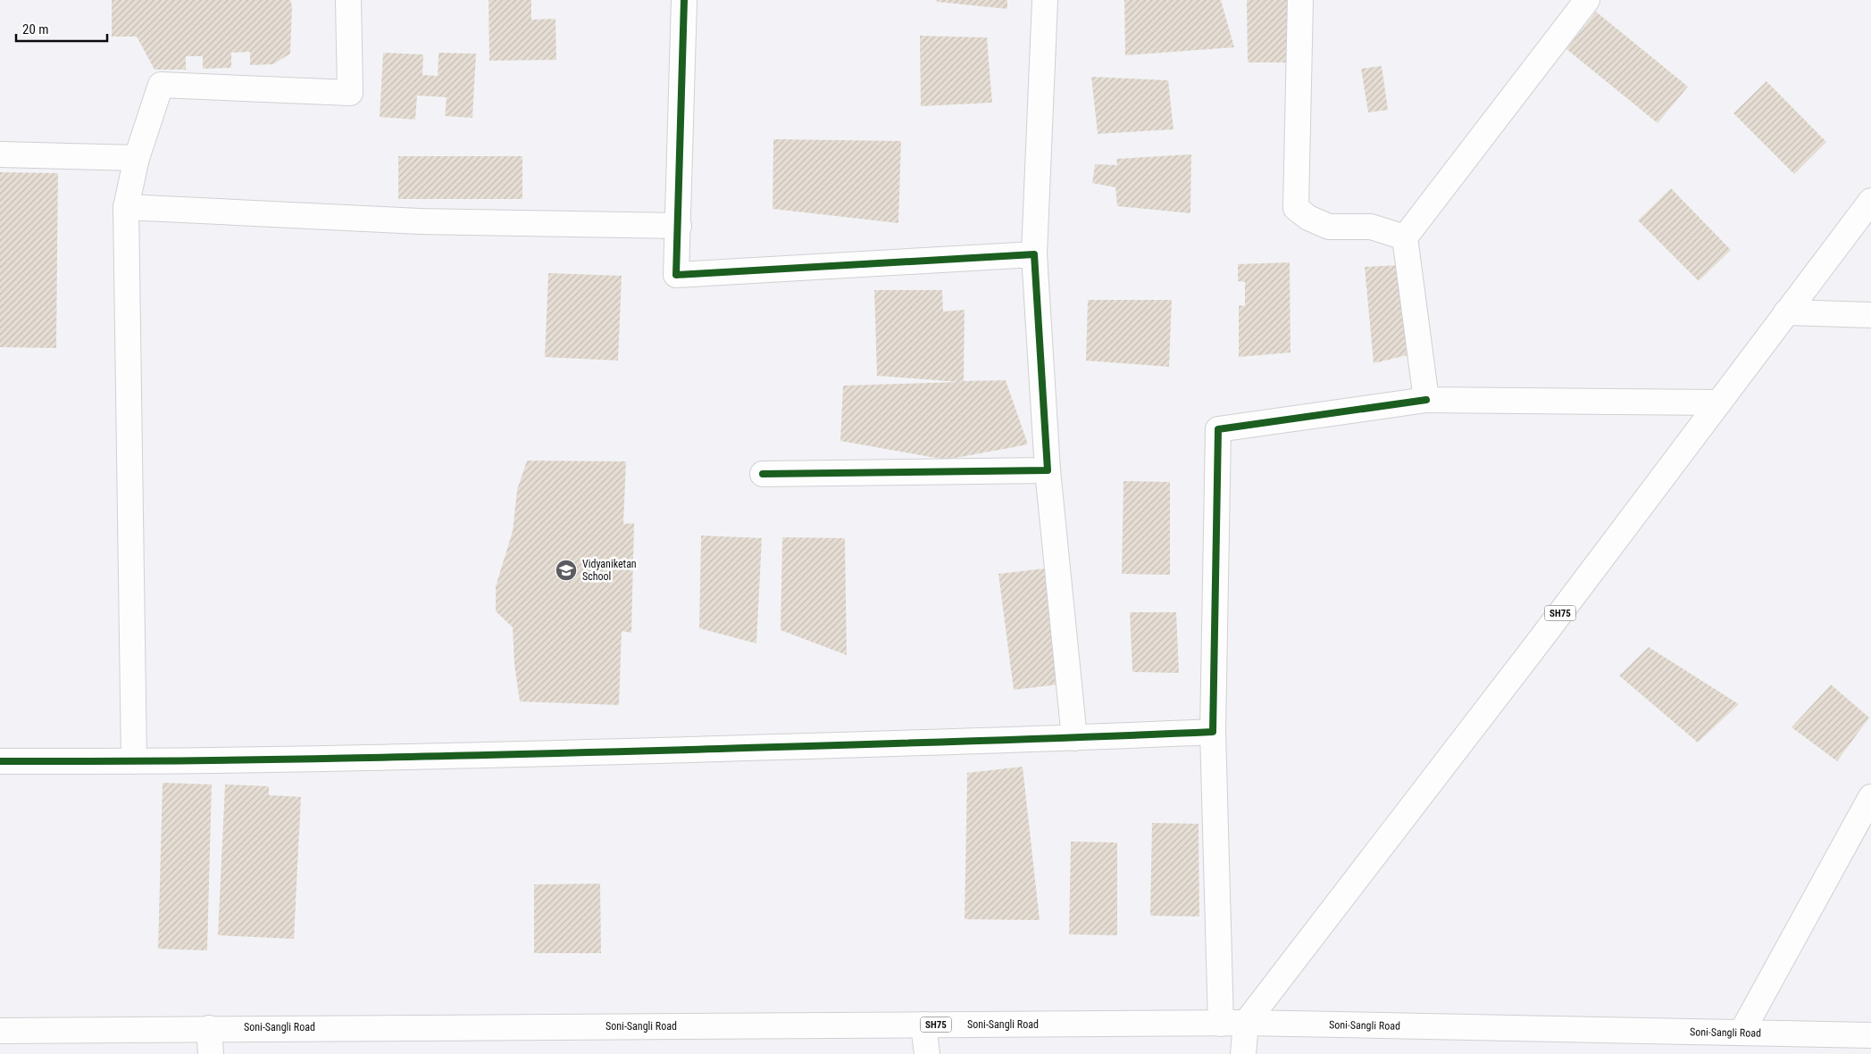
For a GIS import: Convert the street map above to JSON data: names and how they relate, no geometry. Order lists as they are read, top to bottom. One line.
{"streets":{"street":["SH75","Soni-Sangli Road"]},"crossings":[["SH75","Soni-Sangli Road"]],"places":{"school or university":["Vidyaniketan School"]},"scale_bar":"20 m"}
